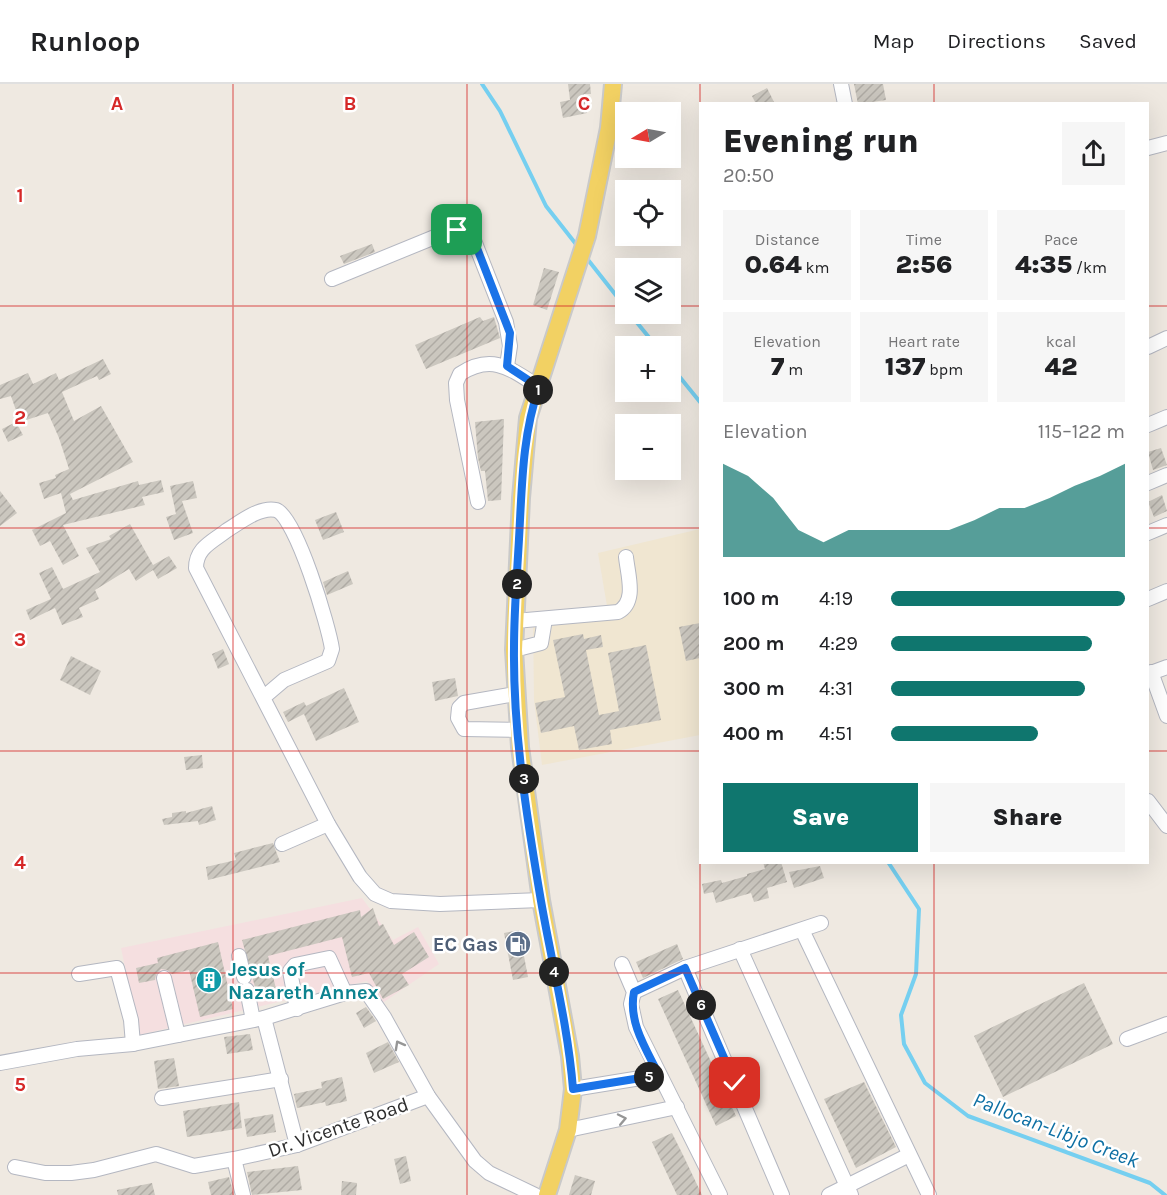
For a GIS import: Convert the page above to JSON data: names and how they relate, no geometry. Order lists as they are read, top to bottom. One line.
{"streets":{"street":["Dr. Vicente Road"]},"water":["Pallocan-Libjo Creek"],"places":{"fuel station":["EC Gas"],"building":["Jesus of Nazareth Annex"]},"north":"left","page":{"header":"Runloop","nav":["Map","Directions","Saved"],"map_buttons":["+","−"],"heading":["Evening run","20:50"],"stats":[["Distance","0.64 km"],["Time","2:56"],["Pace","4:35 /km"],["Elevation","7 m"],["Heart rate","137 bpm"],["kcal","42"]],"pins":["1","2","3","4","6","5"],"chart":["Elevation","115–122 m"],"list":[{"name":"100 m","note":"4:19"},{"name":"200 m","note":"4:29"},{"name":"300 m","note":"4:31"},{"name":"400 m","note":"4:51"}],"buttons":["Save","Share"]},"grid":{"columns":["A","B","C"],"rows":["1","2","3","4","5"]}}
